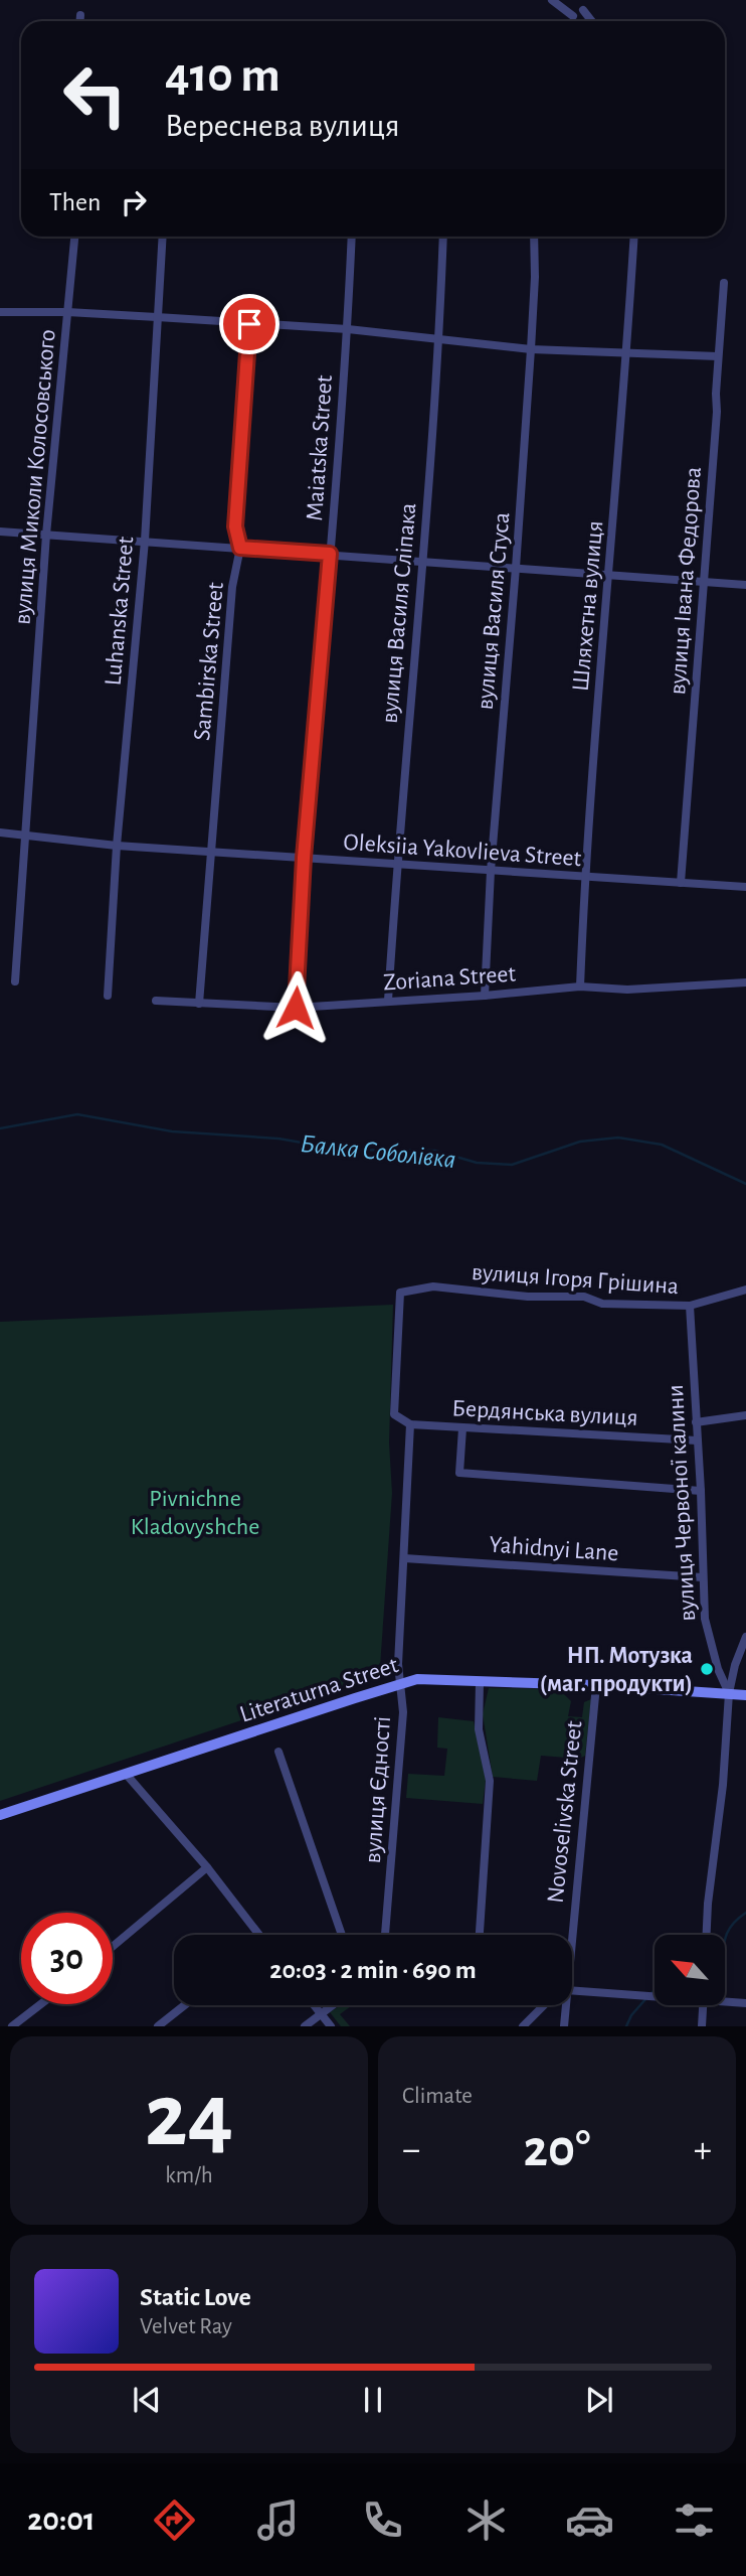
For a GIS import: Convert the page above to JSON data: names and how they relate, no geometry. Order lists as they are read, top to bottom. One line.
{"streets":{"street":["Maiatska Street","вулиця Миколи Колосовського","вулиця Івана Федорова","Шляхетна вулиця","Luhanska Street","вулиця Василя Стуса","вулиця Василя Сліпака","Sambirska Street","Oleksiia Yakovlieva Street","Zoriana Street","вулиця Ігоря Грішина","Бердянська вулиця","вулиця Червоної калини","Yahidnyi Lane","Literaturna Street","вулиця Єдності","Novoselivska Street"]},"crossings":[["Maiatska Street","Oleksiia Yakovlieva Street"],["Maiatska Street","Zoriana Street"],["вулиця Миколи Колосовського","Oleksiia Yakovlieva Street"],["вулиця Івана Федорова","Oleksiia Yakovlieva Street"],["Шляхетна вулиця","Oleksiia Yakovlieva Street"],["Шляхетна вулиця","Zoriana Street"],["Luhanska Street","Oleksiia Yakovlieva Street"],["вулиця Василя Стуса","Oleksiia Yakovlieva Street"],["вулиця Василя Стуса","Zoriana Street"],["вулиця Василя Сліпака","Oleksiia Yakovlieva Street"],["вулиця Василя Сліпака","Zoriana Street"],["Sambirska Street","Oleksiia Yakovlieva Street"],["Sambirska Street","Zoriana Street"],["вулиця Ігоря Грішина","Бердянська вулиця"],["вулиця Ігоря Грішина","вулиця Червоної калини"],["Бердянська вулиця","вулиця Червоної калини"],["Бердянська вулиця","вулиця Єдності"],["вулиця Червоної калини","Yahidnyi Lane"],["вулиця Червоної калини","Literaturna Street"],["Yahidnyi Lane","вулиця Єдності"],["Literaturna Street","вулиця Єдності"],["Literaturna Street","Novoselivska Street"]],"water":["Балка Соболівка"],"parks":["Pivnichne Kladovyshche"],"places":["НП. Мотузка (маг. продукти)"],"north":"top left","page":{"turn":["410 m","Вереснева вулиця"],"then":"Then","limit":"30","trip":"20:03 · 2 min · 690 m","tile":[["24","km/h"],"Climate"],"heat":["−","20°","+"],"song":["Static Love","Velvet Ray"],"tabs":"20:01"}}
